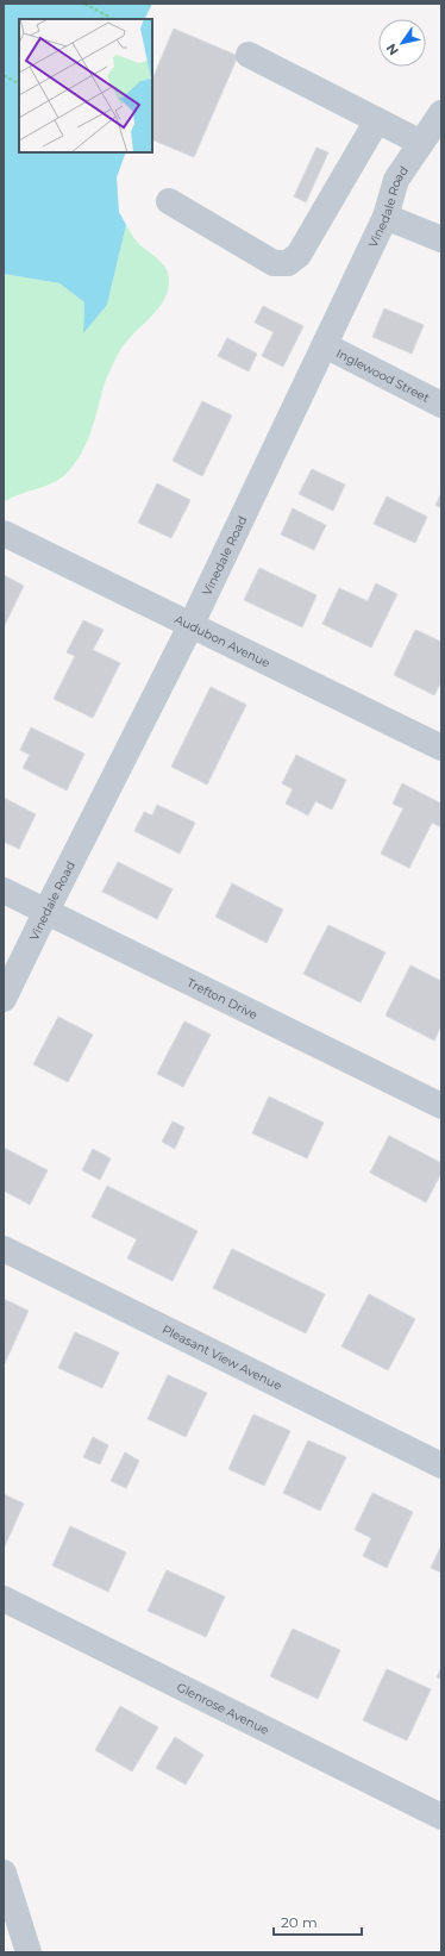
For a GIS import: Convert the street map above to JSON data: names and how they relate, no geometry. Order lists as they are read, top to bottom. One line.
{"streets":{"street":["Vinedale Road","Inglewood Street","Audubon Avenue","Trefton Drive","Pleasant View Avenue","Glenrose Avenue"]},"crossings":[["Vinedale Road","Inglewood Street"],["Vinedale Road","Audubon Avenue"],["Vinedale Road","Trefton Drive"]],"scale_bar":"20 m","north":"bottom left"}
